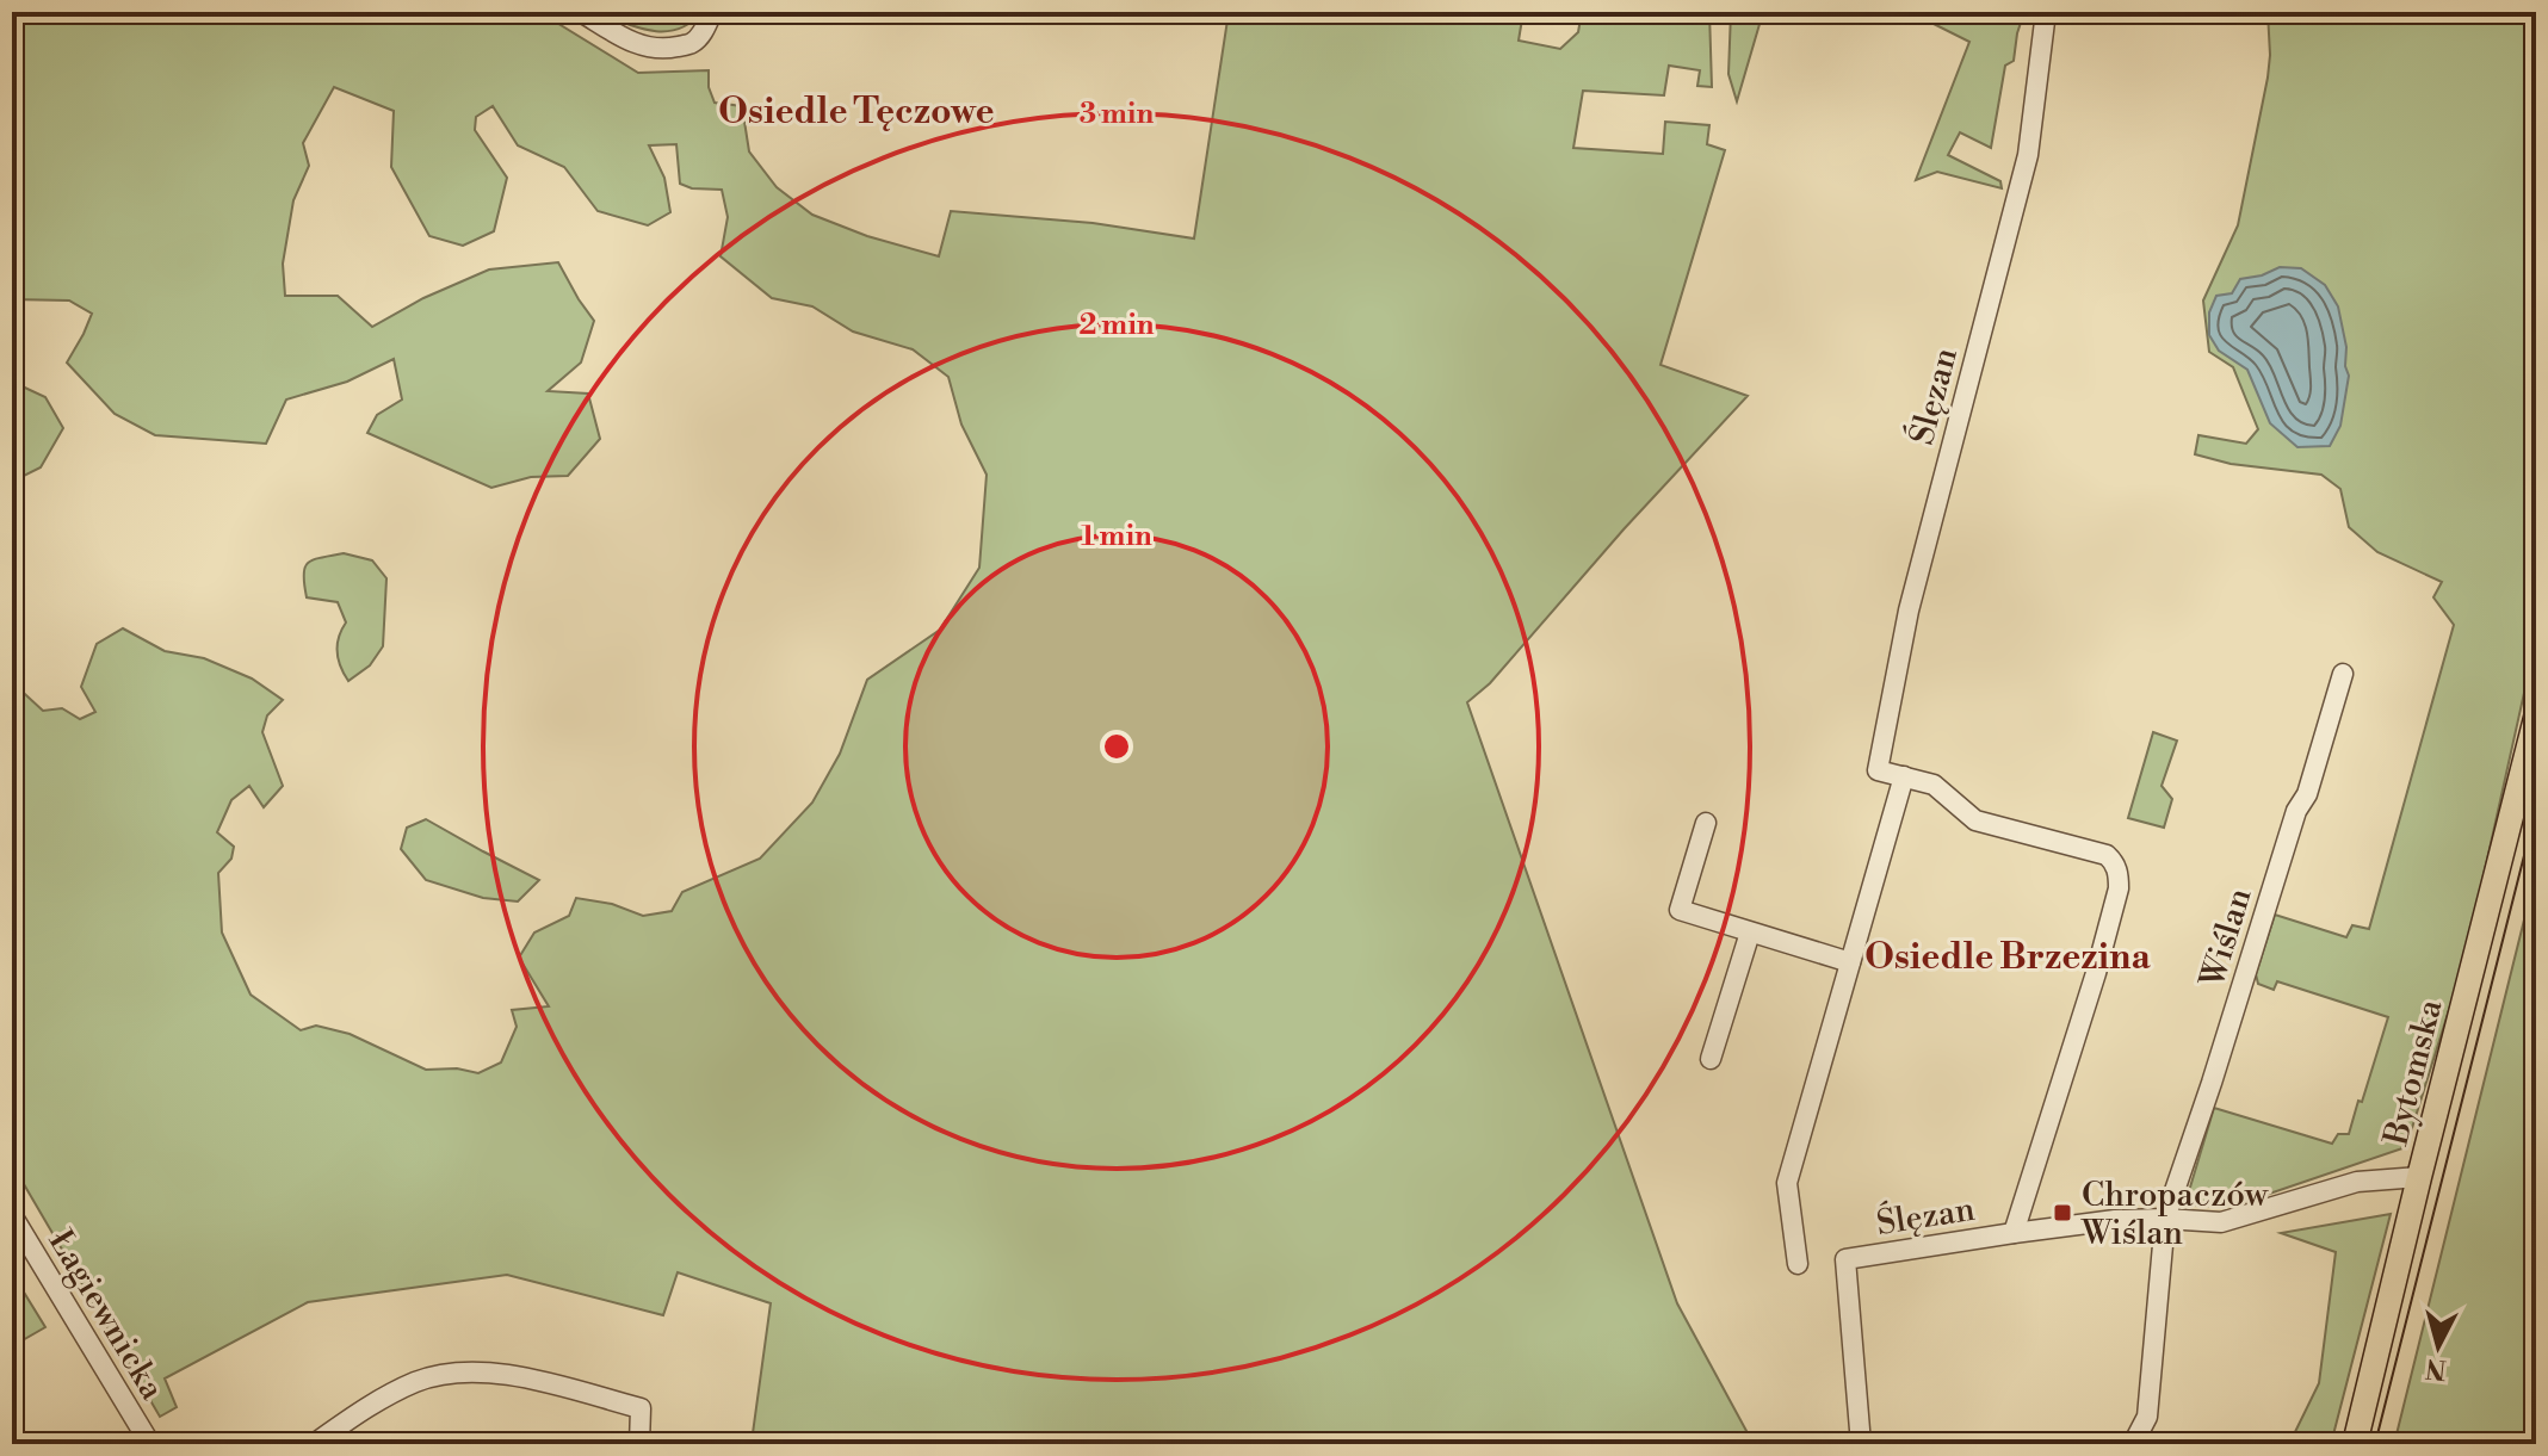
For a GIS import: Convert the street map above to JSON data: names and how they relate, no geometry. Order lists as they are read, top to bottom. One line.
{"streets":{"main road":["Bytomska"],"street":["Ślęzan","Wiślan","Łagiewnicka"]},"crossings":[["Ślęzan","Wiślan"],["Ślęzan","Bytomska"]],"districts":["Osiedle Tęczowe","Osiedle Brzezina"],"places":{"transit":["Chropaczów Wiślan"]},"north":"bottom","rings":["3 min","2 min","1 min"]}
